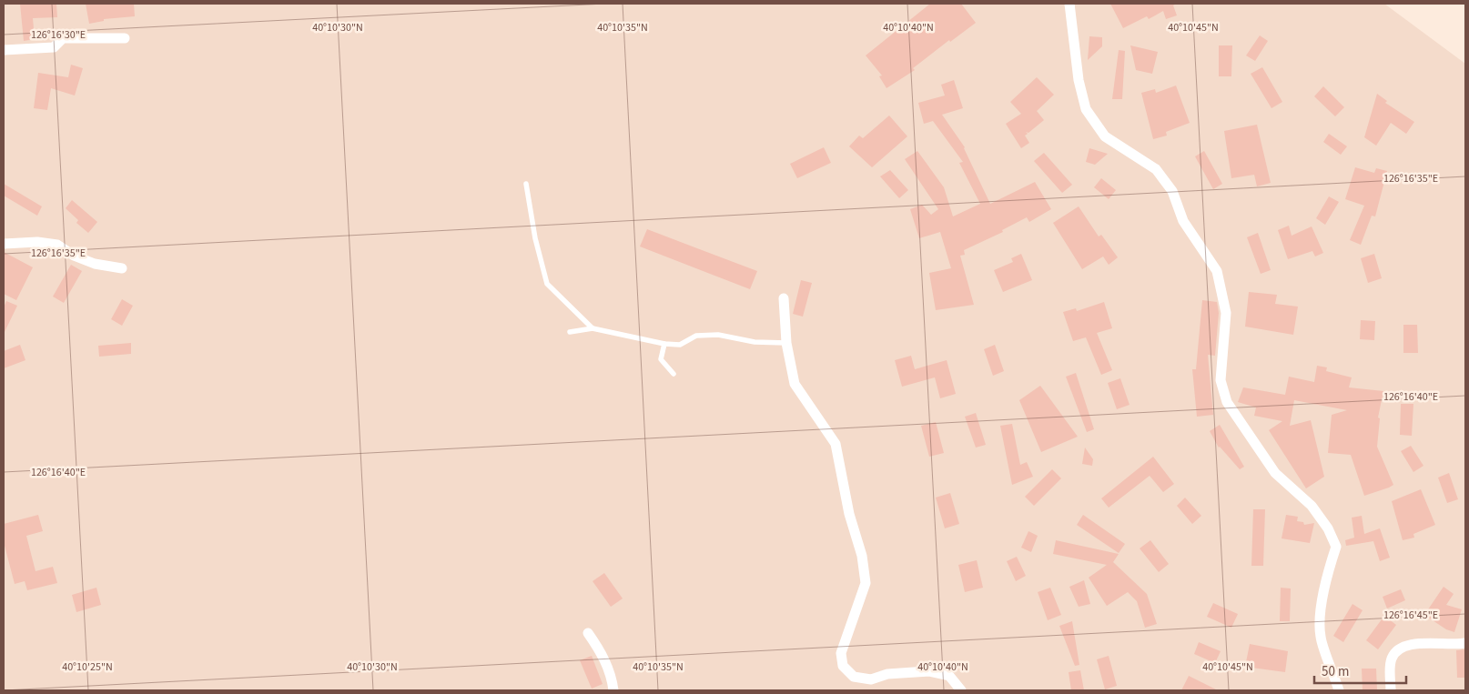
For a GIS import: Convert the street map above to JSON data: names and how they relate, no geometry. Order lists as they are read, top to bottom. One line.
{"scale_bar":"50 m","coordinates":["40°10'30\"N","40°10'35\"N","40°10'40\"N","40°10'45\"N","126°16'30\"E","126°16'35\"E","126°16'40\"E","126°16'45\"E","40°10'25\"N"]}
